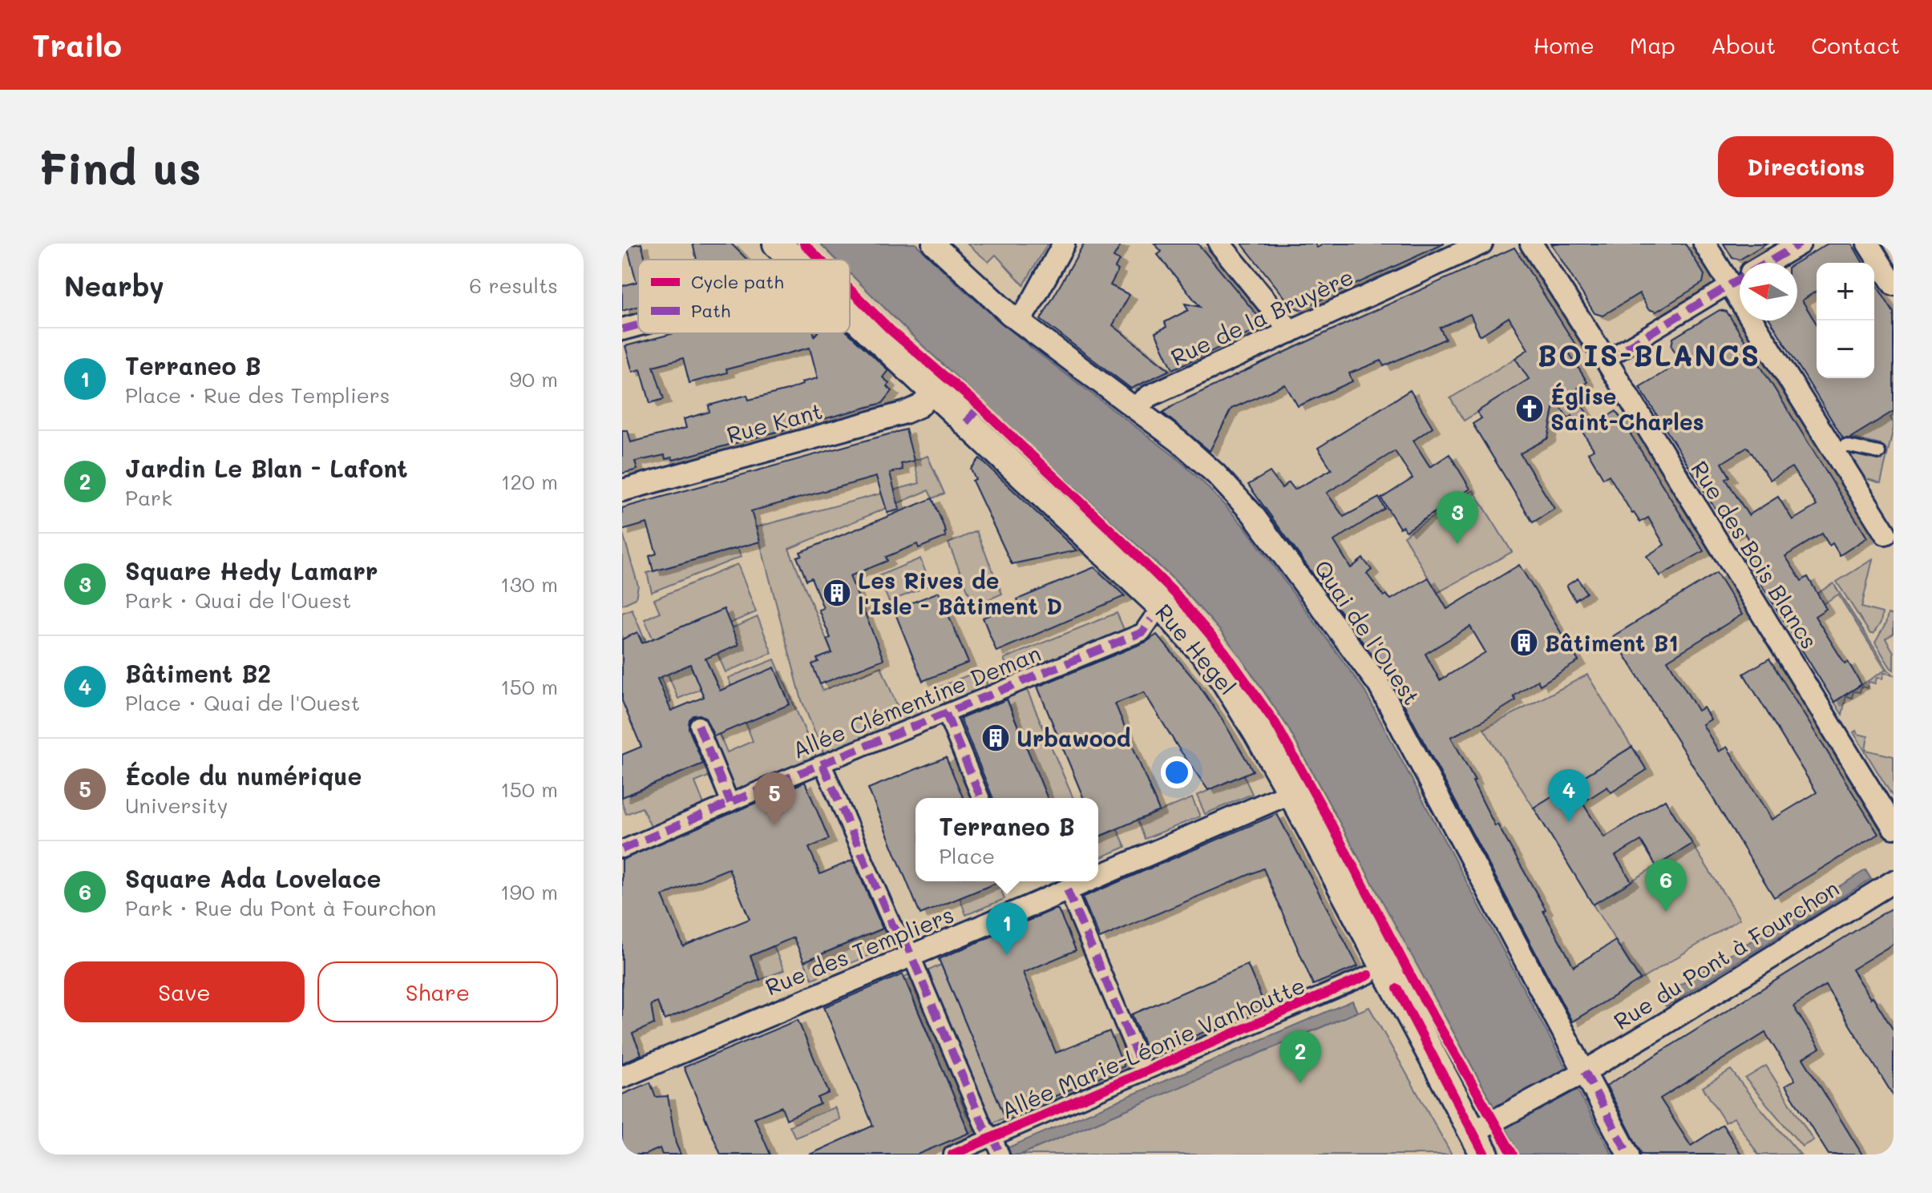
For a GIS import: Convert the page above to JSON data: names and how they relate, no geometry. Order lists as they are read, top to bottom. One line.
{"streets":{"street":["Rue de la Bruyère","Rue Kant","Rue des Bois Blancs","Quai de l'Ouest","Rue Hegel","Allée Clémentine Deman","Rue des Templiers","Rue du Pont à Fourchon","Allée Marie-Léonie Vanhoutte"]},"crossings":[["Rue de la Bruyère","Quai de l'Ouest"],["Rue Kant","Rue Hegel"],["Quai de l'Ouest","Rue du Pont à Fourchon"],["Rue Hegel","Rue des Templiers"],["Rue Hegel","Rue du Pont à Fourchon"]],"districts":["BOIS-BLANCS"],"places":{"church":["Église Saint-Charles"],"building":["Les Rives de l'Isle - Bâtiment D","Bâtiment B1","Urbawood"]},"legend":["Cycle path","Path"],"north":"left","page":{"header":"Trailo","nav":["Home","Map","About","Contact"],"buttons":["Directions",["Save","Share"]],"title":"Find us","heading":["Nearby","6 results"],"map_buttons":["+","−"],"list":[{"mark":"1","name":"Terraneo B","note":"Place · Rue des Templiers","value":"90 m"},{"mark":"2","name":"Jardin Le Blan - Lafont","note":"Park","value":"120 m"},{"mark":"3","name":"Square Hedy Lamarr","note":"Park · Quai de l'Ouest","value":"130 m"},{"mark":"4","name":"Bâtiment B2","note":"Place · Quai de l'Ouest","value":"150 m"},{"mark":"5","name":"École du numérique","note":"University","value":"150 m"},{"mark":"6","name":"Square Ada Lovelace","note":"Park · Rue du Pont à Fourchon","value":"190 m"}],"pins":["3","4","5","6","1","2"],"popup":["Terraneo B","Place"]}}
